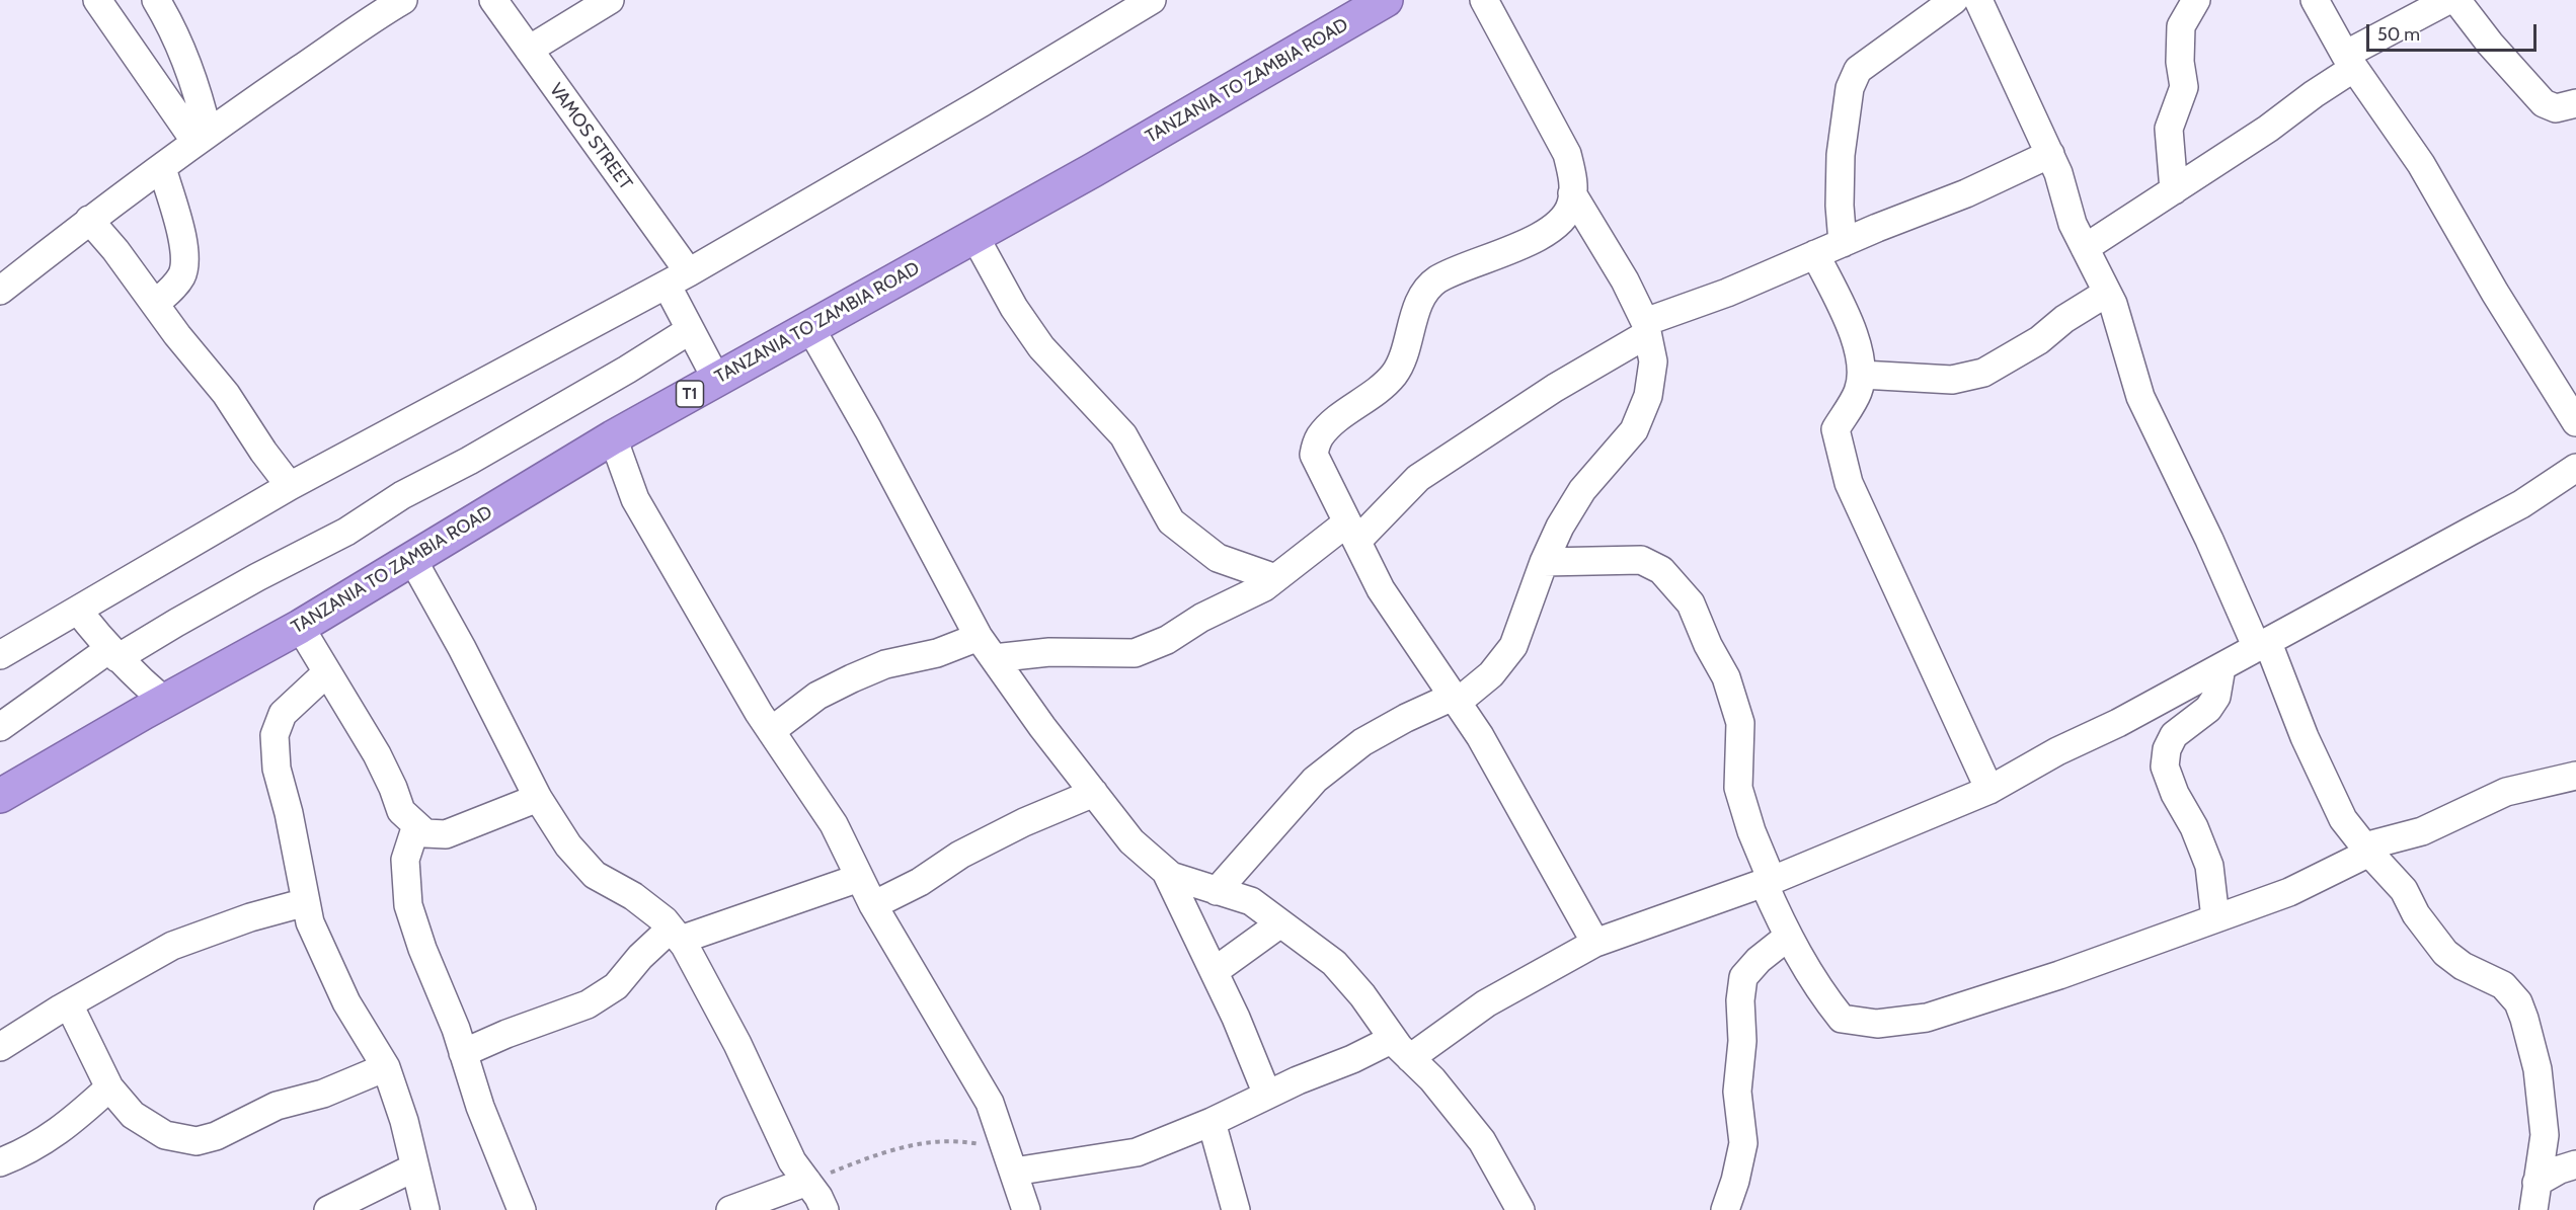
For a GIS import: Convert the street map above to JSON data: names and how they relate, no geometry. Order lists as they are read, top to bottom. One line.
{"streets":{"highway":["TANZANIA TO ZAMBIA ROAD","T1"],"street":["VAMOS STREET"]},"crossings":[["TANZANIA TO ZAMBIA ROAD","VAMOS STREET"]],"scale_bar":"50 m"}
